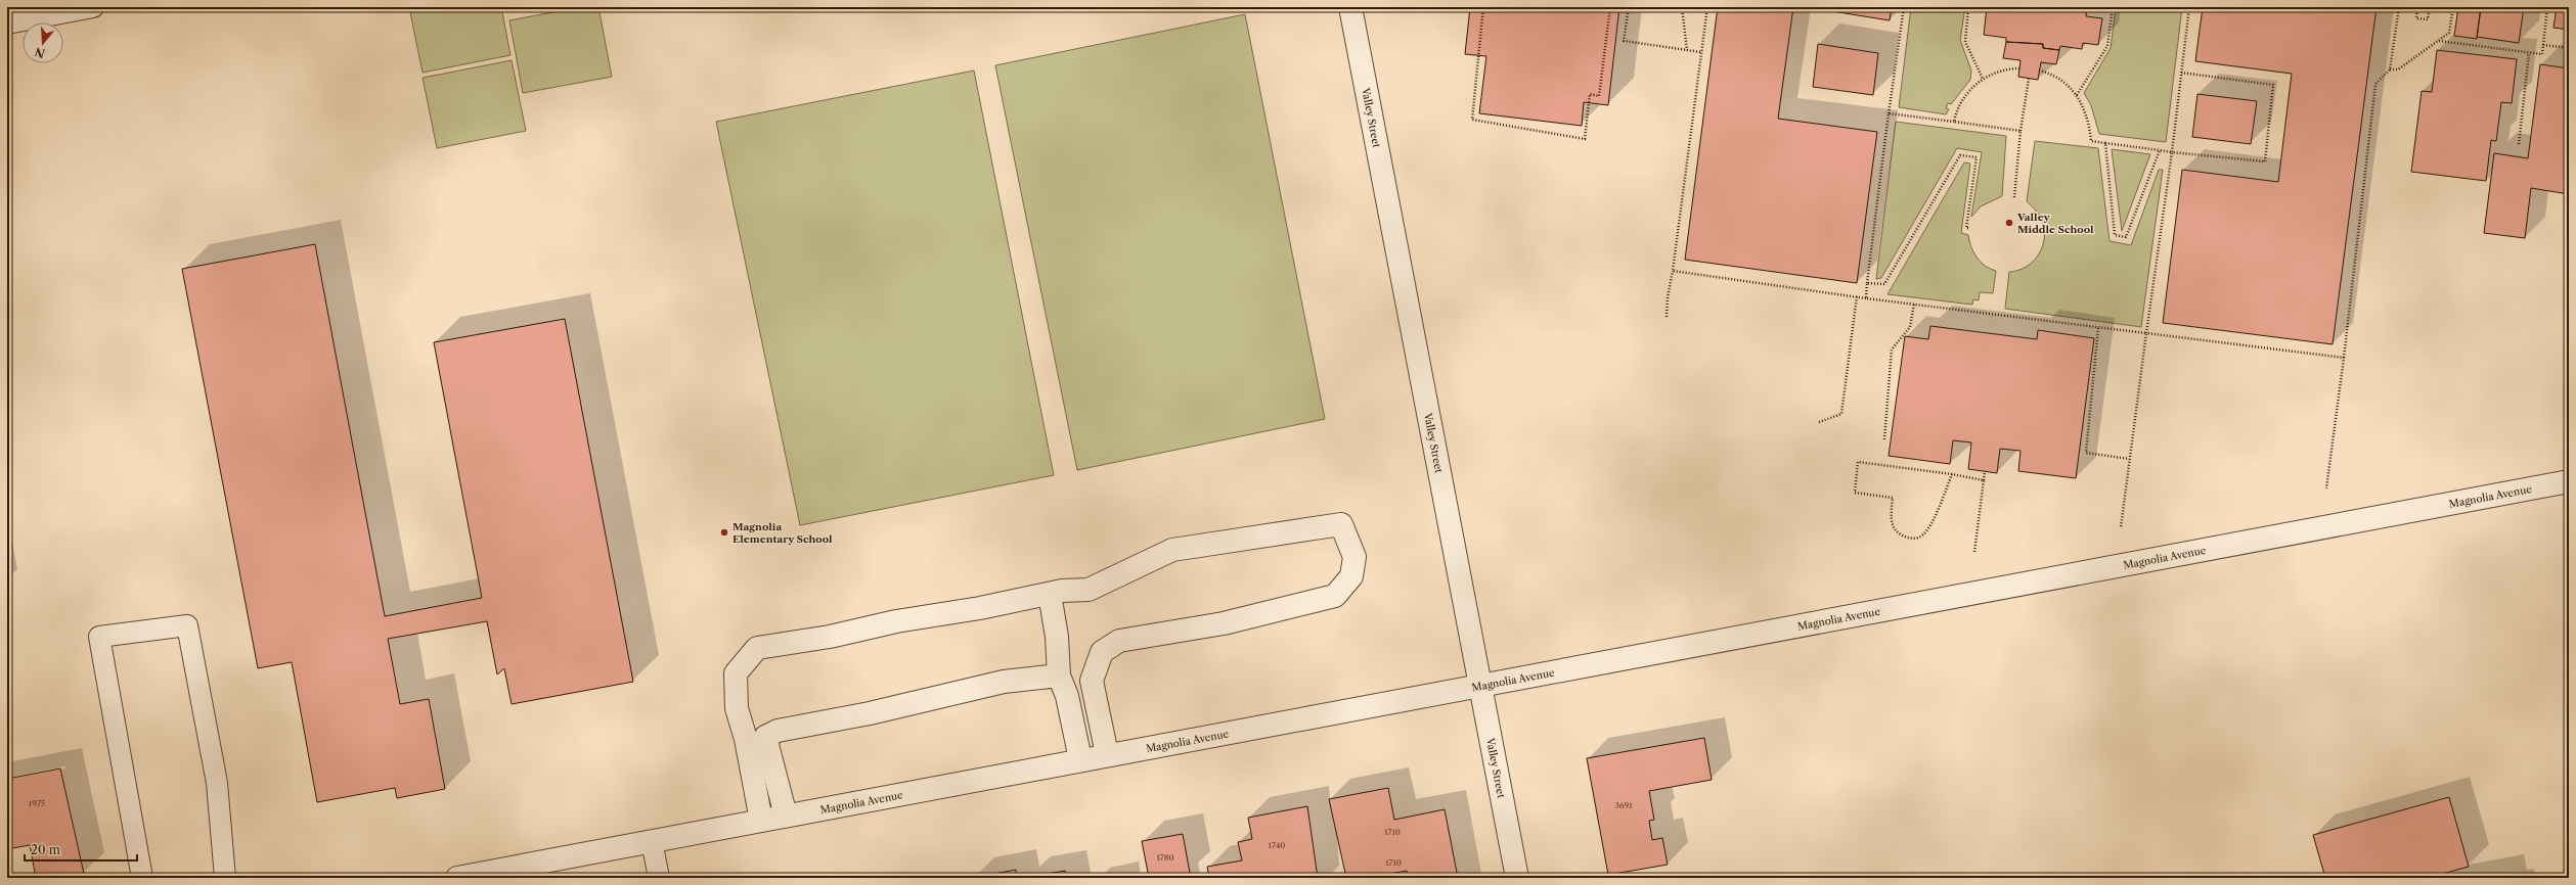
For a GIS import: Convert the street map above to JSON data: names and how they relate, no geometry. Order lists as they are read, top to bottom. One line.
{"streets":{"street":["Valley Street","Magnolia Avenue"]},"crossings":[["Valley Street","Magnolia Avenue"]],"places":["Valley Middle School","Magnolia Elementary School"],"house_numbers":["1975","3691","1710","1740","1780","1710"],"scale_bar":"20 m","north":"bottom"}
